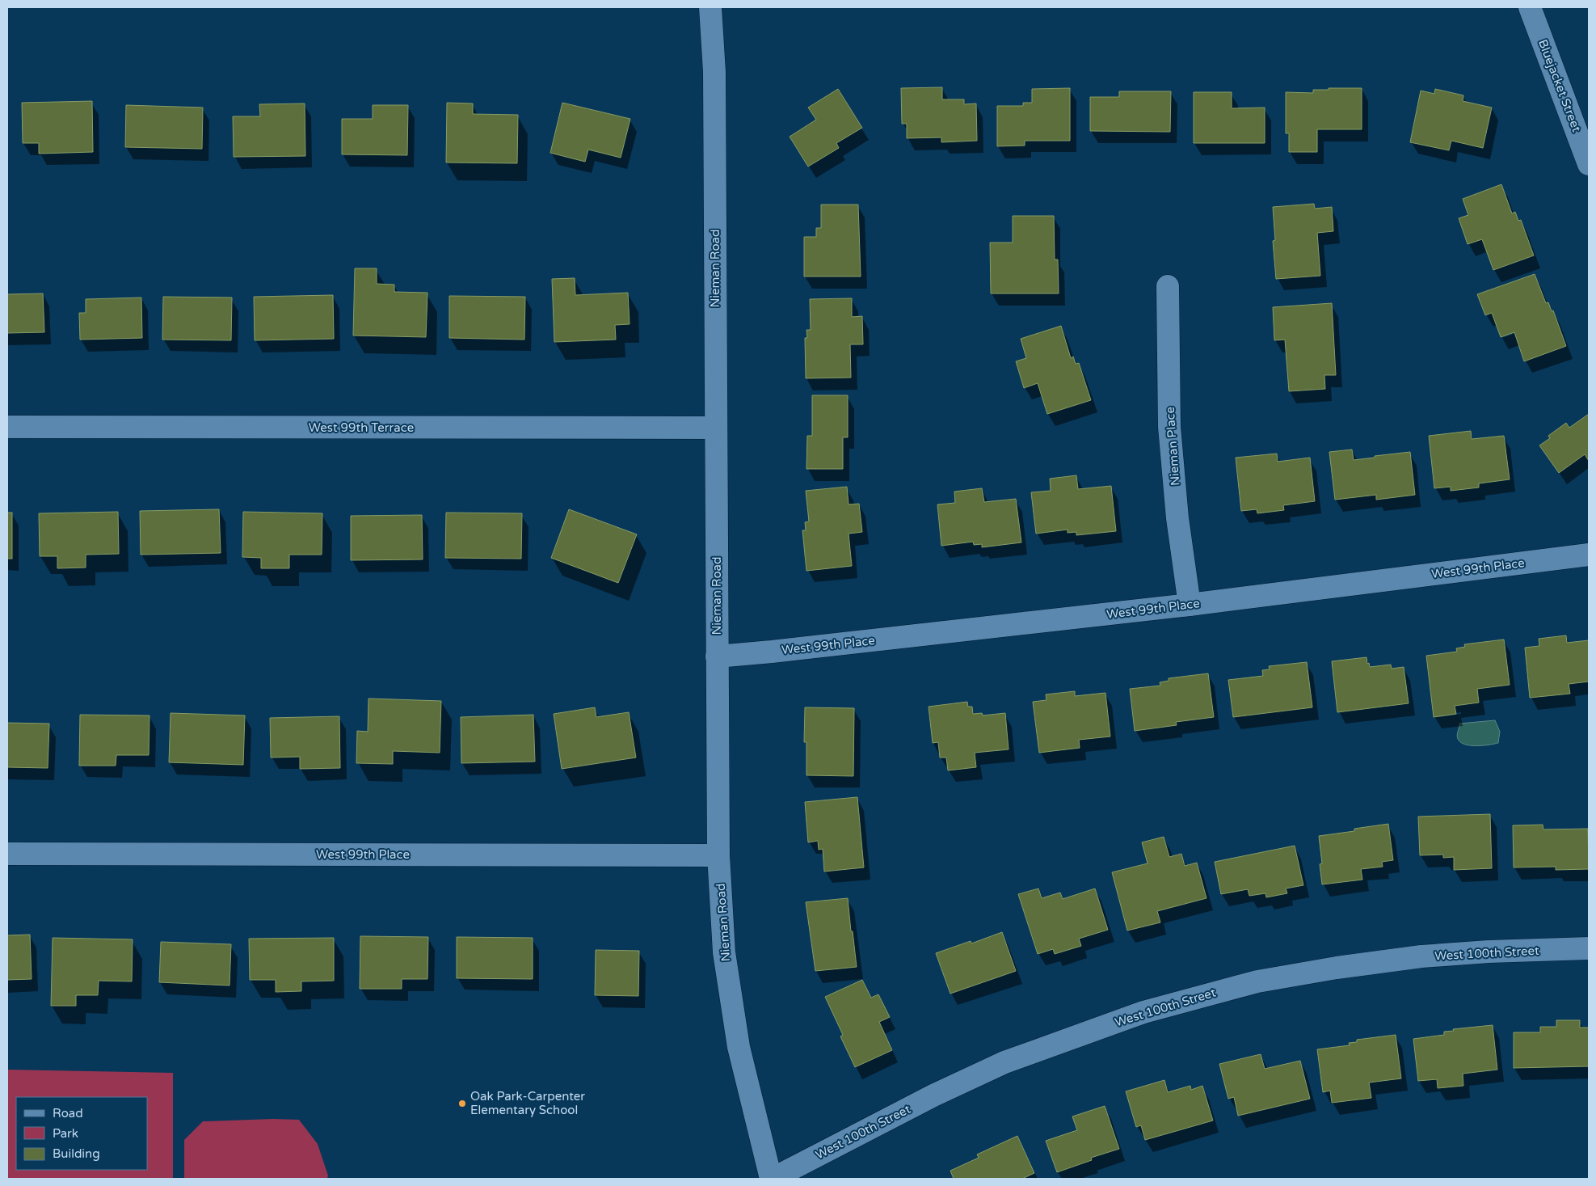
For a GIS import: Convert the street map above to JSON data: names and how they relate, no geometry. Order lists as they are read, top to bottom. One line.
{"streets":{"street":["Bluejacket Street","Nieman Road","West 99th Terrace","Nieman Place","West 99th Place","West 100th Street"]},"crossings":[["Nieman Road","West 99th Terrace"],["Nieman Road","West 99th Place"],["Nieman Road","West 100th Street"],["Nieman Place","West 99th Place"]],"places":["Oak Park-Carpenter Elementary School"],"legend":["Road","Park","Building"]}
